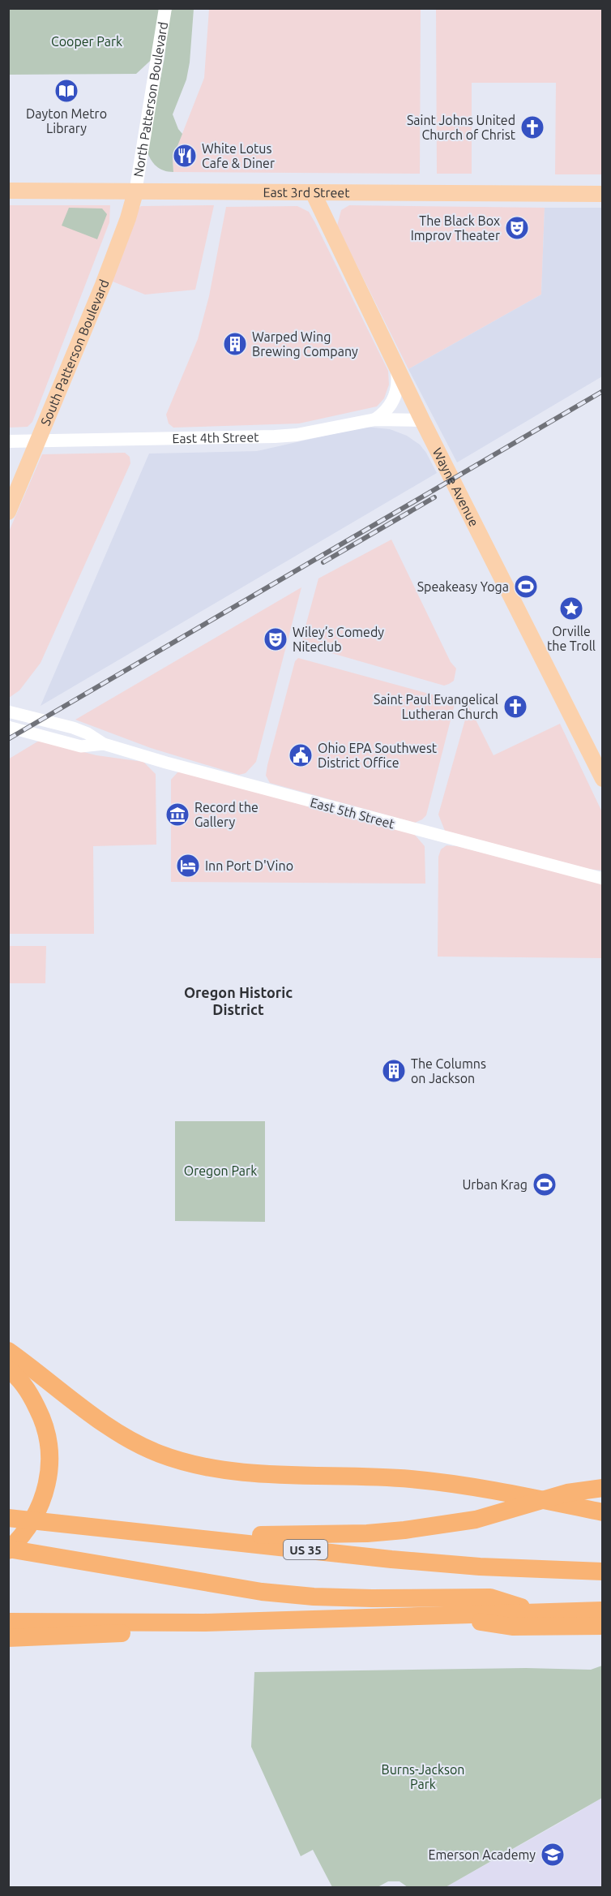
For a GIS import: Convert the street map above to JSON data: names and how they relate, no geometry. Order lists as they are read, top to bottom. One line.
{"streets":{"highway":["US 35"],"main road":["North Patterson Boulevard","East 3rd Street","South Patterson Boulevard","East 4th Street","Wayne Avenue"],"street":["East 5th Street"]},"crossings":[["North Patterson Boulevard","East 3rd Street"],["North Patterson Boulevard","South Patterson Boulevard"],["East 3rd Street","South Patterson Boulevard"],["East 3rd Street","Wayne Avenue"],["South Patterson Boulevard","East 4th Street"],["East 4th Street","Wayne Avenue"]],"districts":["Oregon Historic District"],"parks":["Cooper Park","Oregon Park","Burns-Jackson Park"],"places":{"library":["Dayton Metro Library"],"church":["Saint Johns United Church of Christ","Saint Paul Evangelical Lutheran Church"],"restaurant":["White Lotus Cafe & Diner"],"theatre":["The Black Box Improv Theater","Wiley’s Comedy Niteclub"],"building":["Warped Wing Brewing Company","The Columns on Jackson"],"sports":["Speakeasy Yoga","Urban Krag"],"place":["Orville the Troll"],"public building":["Ohio EPA Southwest District Office"],"museum":["Record the Gallery"],"hotel":["Inn Port D'Vino"],"school or university":["Emerson Academy"]}}
